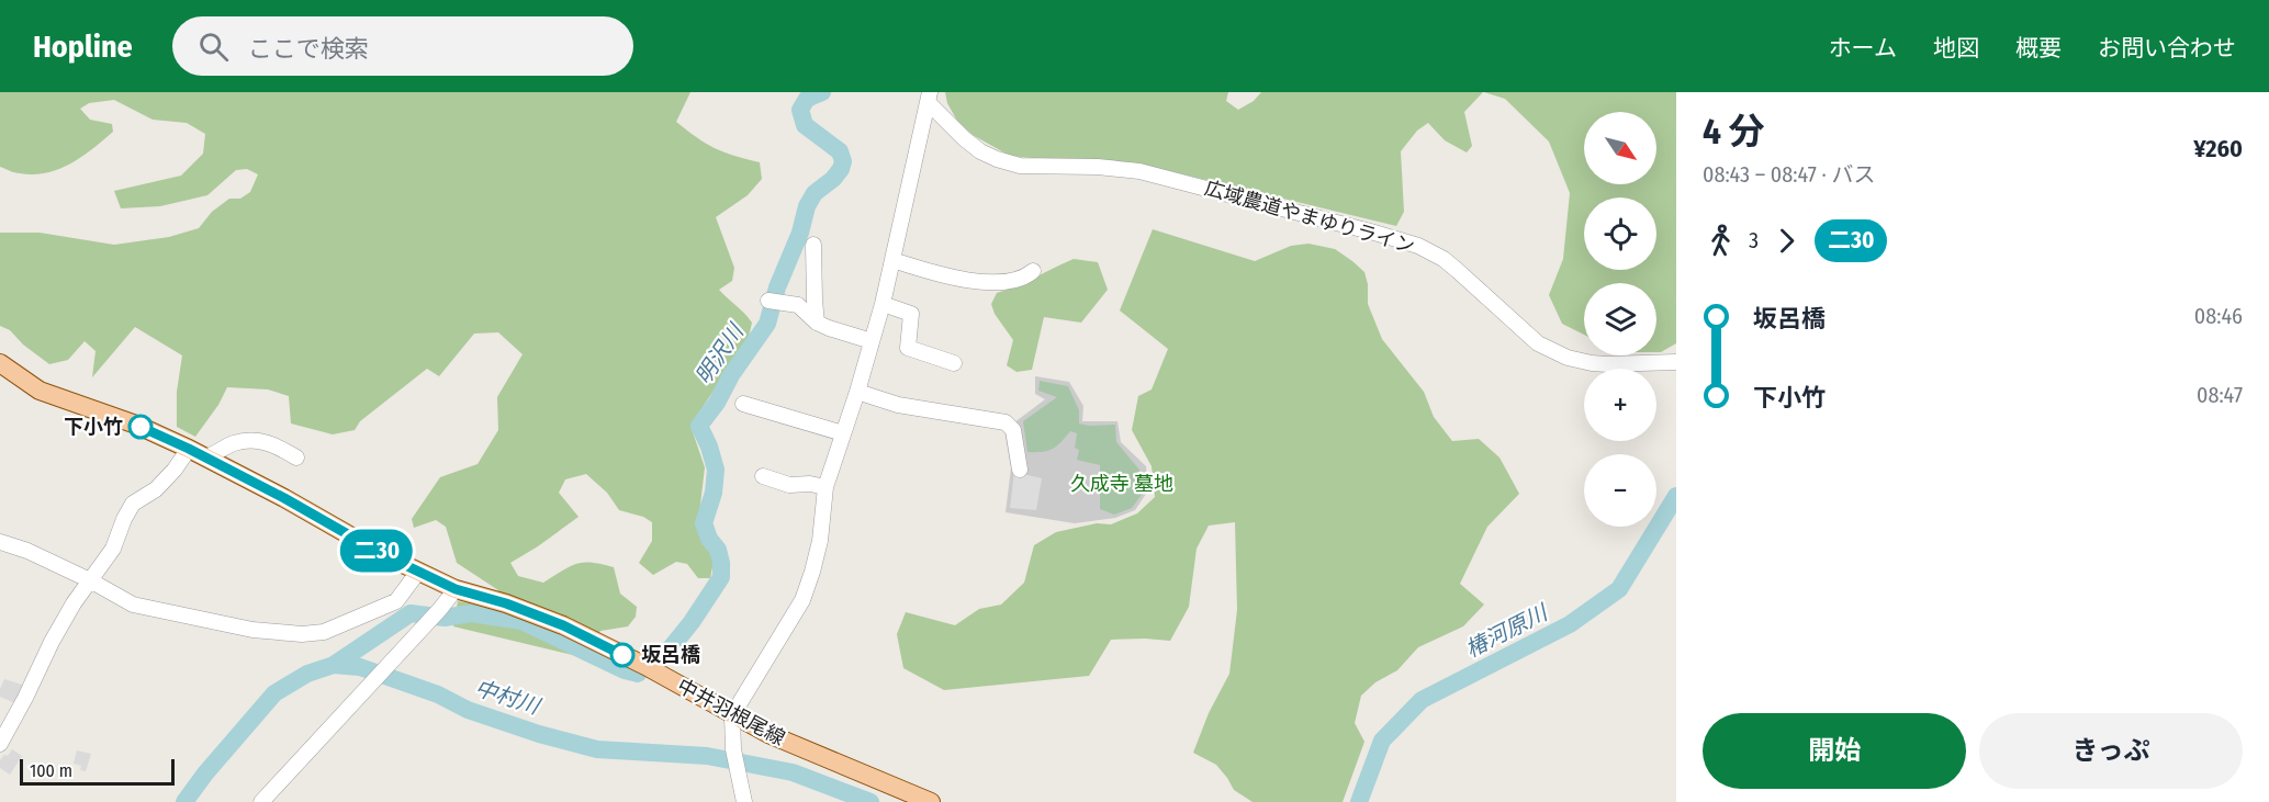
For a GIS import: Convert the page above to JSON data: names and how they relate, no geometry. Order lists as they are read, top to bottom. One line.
{"streets":{"main road":["中井羽根尾線"],"street":["広域農道やまゆりライン"]},"crossings":[["広域農道やまゆりライン","中井羽根尾線"]],"water":["明沢川","椿河原川","中村川"],"parks":["久成寺 墓地"],"places":["下小竹","坂呂橋"],"lines":["bus line 二30"],"scale_bar":"100 m","north":"bottom right","page":{"header":"Hopline","search":"ここで検索","nav":["ホーム","地図","概要","お問い合わせ"],"on_map":"二30","heading":["4 分","08:43 – 08:47 · バス","¥260"],"map_buttons":["+","−"],"legs":["3","二30"],"list":[{"name":"坂呂橋","value":"08:46"},{"name":"下小竹","value":"08:47"}],"buttons":["開始","きっぷ"],"scale":"100 m"}}
